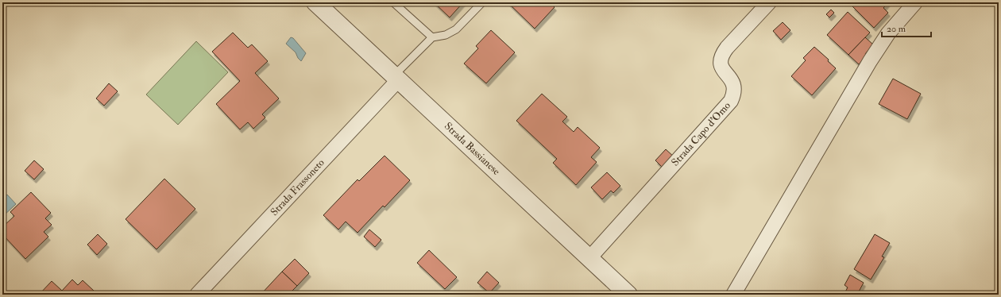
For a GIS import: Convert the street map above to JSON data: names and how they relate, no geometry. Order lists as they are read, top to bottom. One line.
{"streets":{"street":["Strada Capo d'Omo","Strada Bassianese","Strada Frassoneto"]},"crossings":[["Strada Capo d'Omo","Strada Bassianese"],["Strada Bassianese","Strada Frassoneto"]],"scale_bar":"20 m"}
